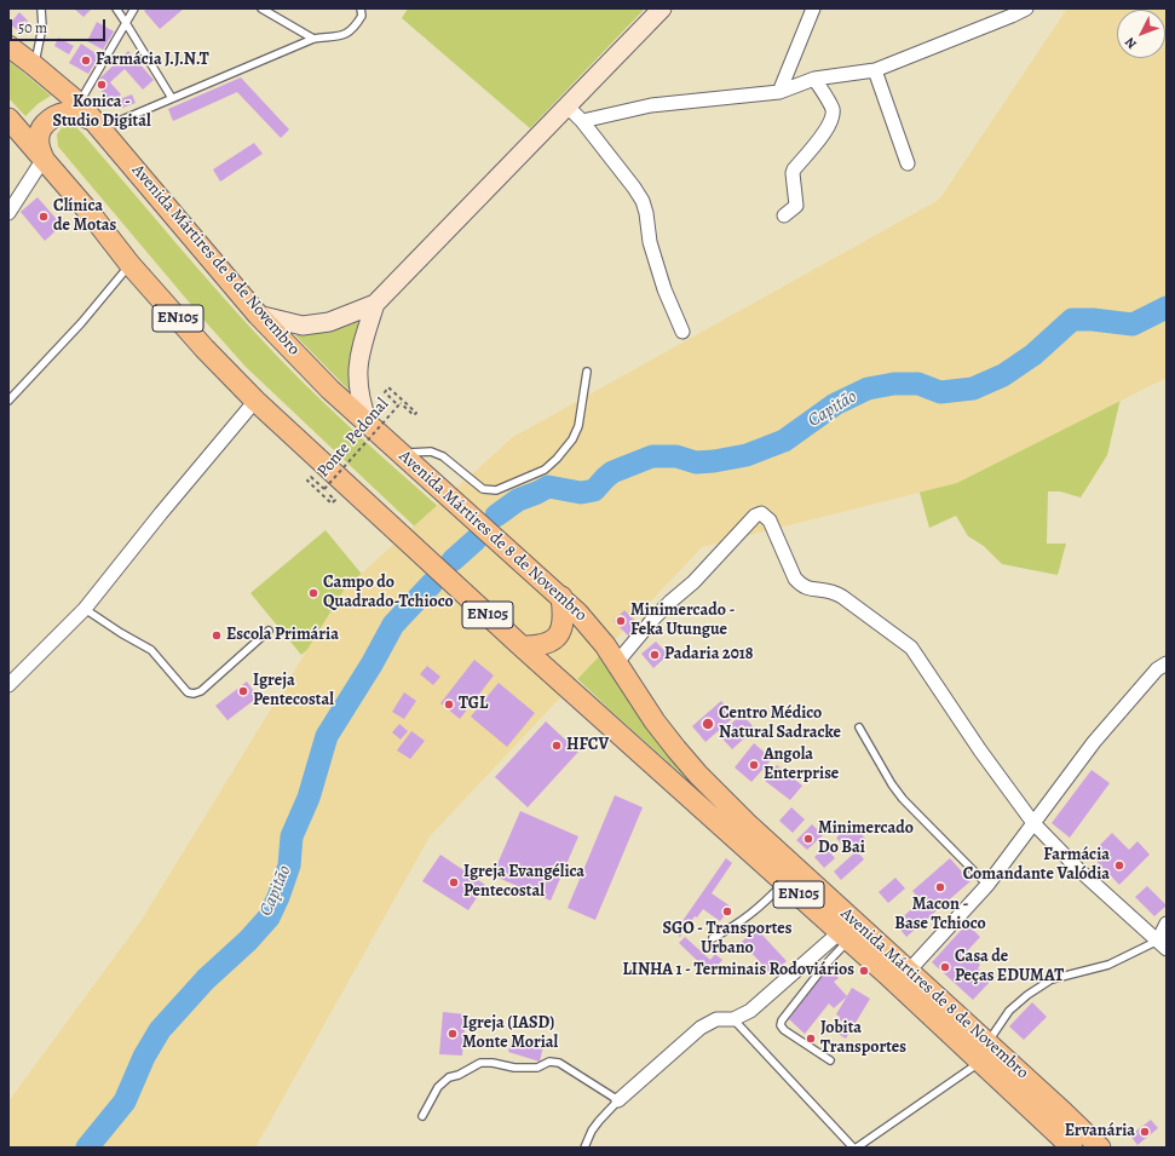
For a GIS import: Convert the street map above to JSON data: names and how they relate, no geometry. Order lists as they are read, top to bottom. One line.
{"streets":{"main road":["Avenida Mártires de 8 de Novembro","EN105"],"path":["Ponte Pedonal"]},"water":["Capitão"],"places":["Farmácia J.J.N.T","Konica - Studio Digital","Clínica de Motas","Campo do Quadrado-Tchioco","Minimercado - Feka Utungue","Escola Primária","Padaria 2018","Igreja Pentecostal","TGL","Centro Médico Natural Sadracke","HFCV","Angola Enterprise","Minimercado Do Bai","Farmácia Comandante Valódia","Igreja Evangélica Pentecostal","Macon - Base Tchioco","SGO - Transportes Urbano","Casa de Peças EDUMAT","LINHA 1 - Terminais Rodoviários","Igreja (IASD) Monte Morial","Jobita Transportes","Ervanária"],"scale_bar":"50 m","north":"bottom left"}
